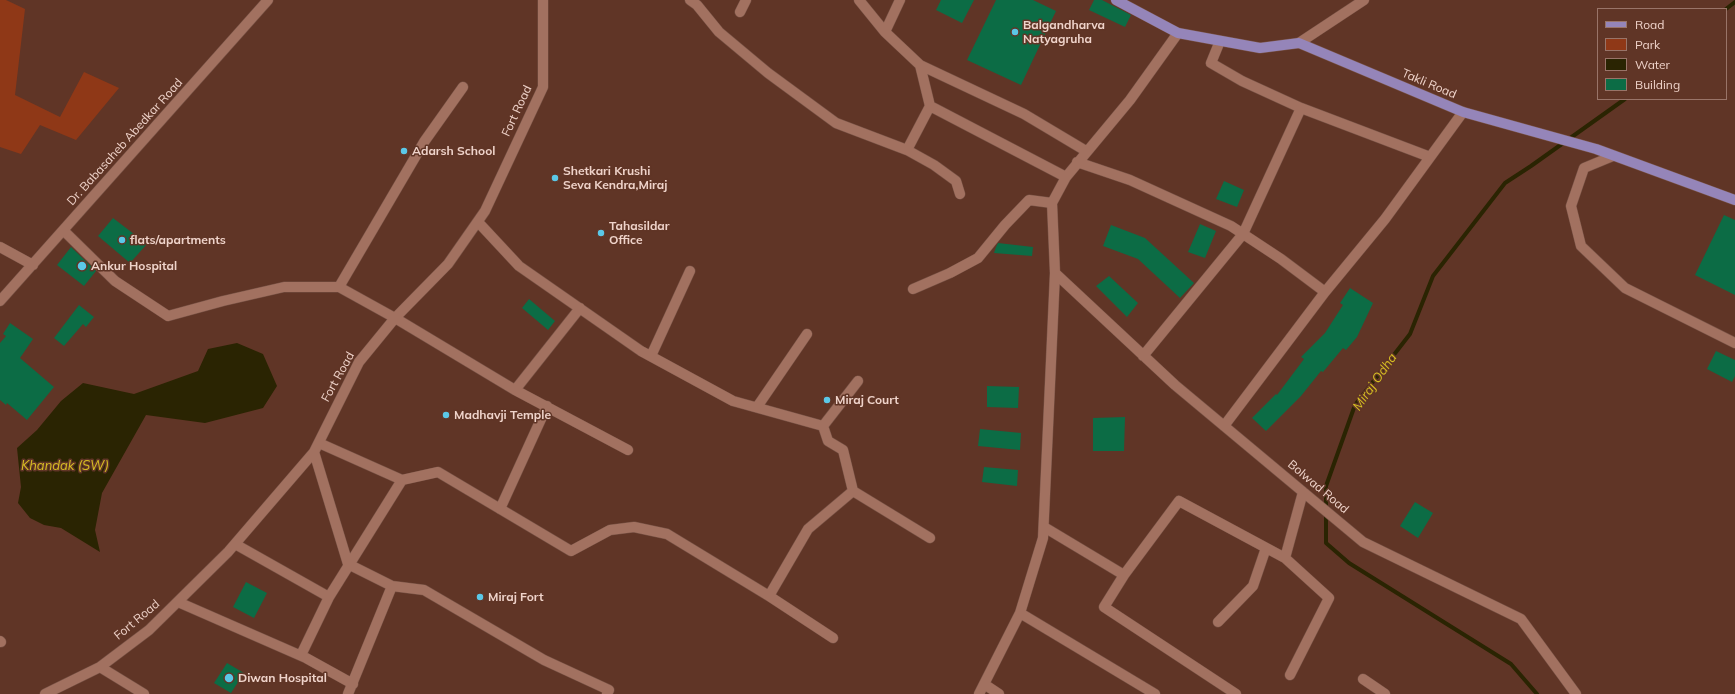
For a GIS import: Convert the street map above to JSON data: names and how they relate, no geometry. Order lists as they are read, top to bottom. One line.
{"streets":{"main road":["Takli Road"],"street":["Fort Road","Dr. Babasaheb Abedkar Road","Bolwad Road"]},"water":["Miraj Odha","Khandak (SW)"],"places":["Balgandharva Natyagruha","Adarsh School","Shetkari Krushi Seva Kendra,Miraj","Tahasildar Office","flats/apartments","Ankur Hospital","Miraj Court","Madhavji Temple","Miraj Fort","Diwan Hospital"],"legend":["Road","Park","Water","Building"]}
